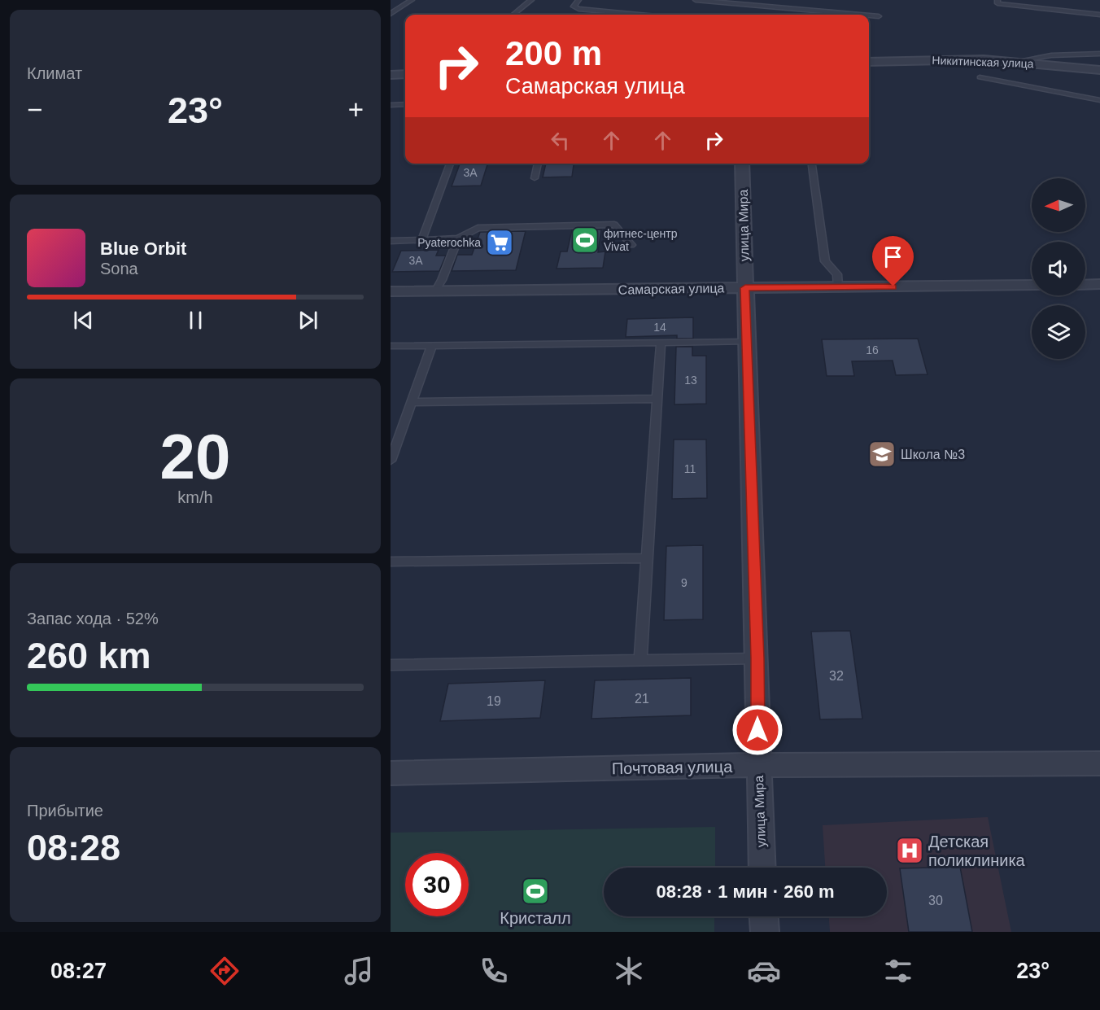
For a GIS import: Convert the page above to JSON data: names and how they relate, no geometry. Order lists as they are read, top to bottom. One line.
{"streets":{"street":["Никитинская улица","улица Мира","Самарская улица","Почтовая улица"]},"crossings":[["улица Мира","Самарская улица"],["улица Мира","Почтовая улица"]],"places":{"sports":["фитнес-центр Vivat","Кристалл"],"supermarket":["Pyaterochka"],"school or university":["Школа №3"],"hospital":["Детская поликлиника"]},"house_numbers":["3А","3А","14","16","13","11","9","32","21","19","30"],"north":"left","page":{"tile":["Климат",["20","km/h"],["Запас хода · 52%","260 km"],["Прибытие","08:28"]],"turn":["200 m","Самарская улица"],"heat":["−","23°","+"],"song":["Blue Orbit","Sona"],"limit":"30","trip":"08:28 · 1 мин · 260 m","tabs":["08:27","23°"]}}
